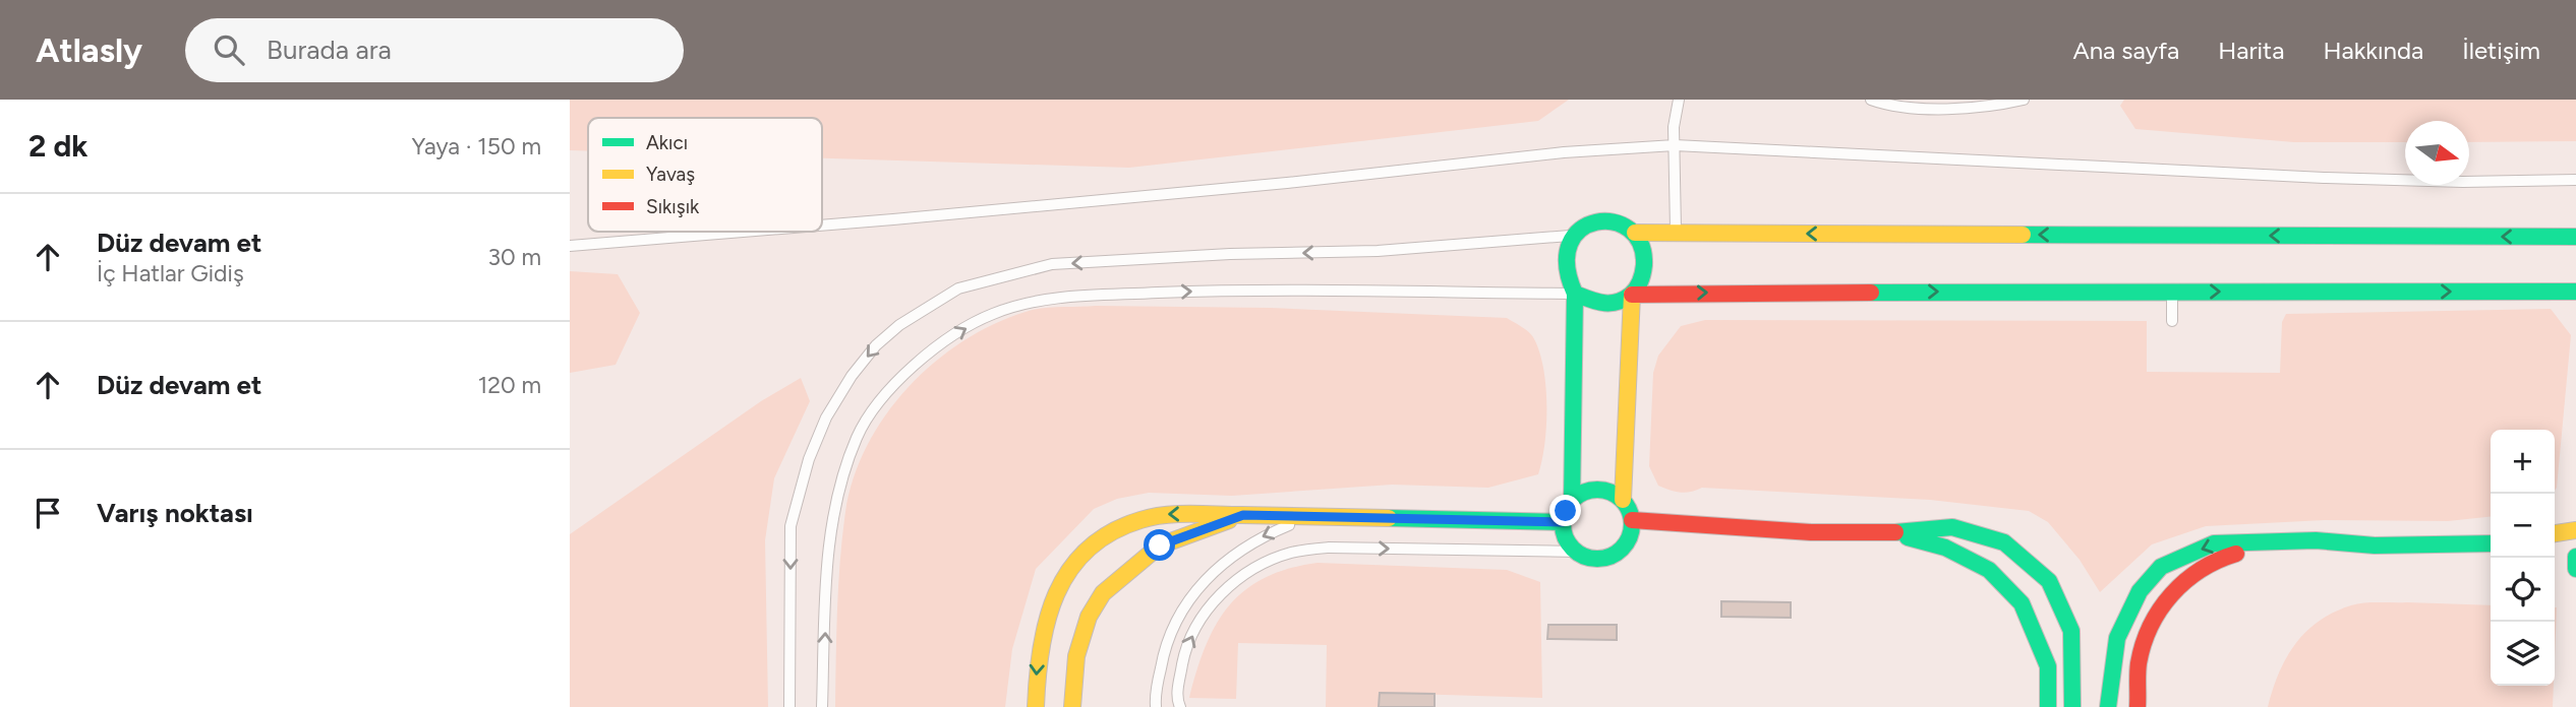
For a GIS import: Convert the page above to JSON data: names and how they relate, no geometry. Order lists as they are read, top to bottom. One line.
{"legend":["Akıcı","Yavaş","Sıkışık"],"north":"right","page":{"header":"Atlasly","search":"Burada ara","nav":["Ana sayfa","Harita","Hakkında","İletişim"],"heading":["2 dk","Yaya · 150 m"],"list":[["Düz devam et","İç Hatlar Gidiş","30 m"],["Düz devam et","120 m"],"Varış noktası"],"map_buttons":["+","−"]}}
